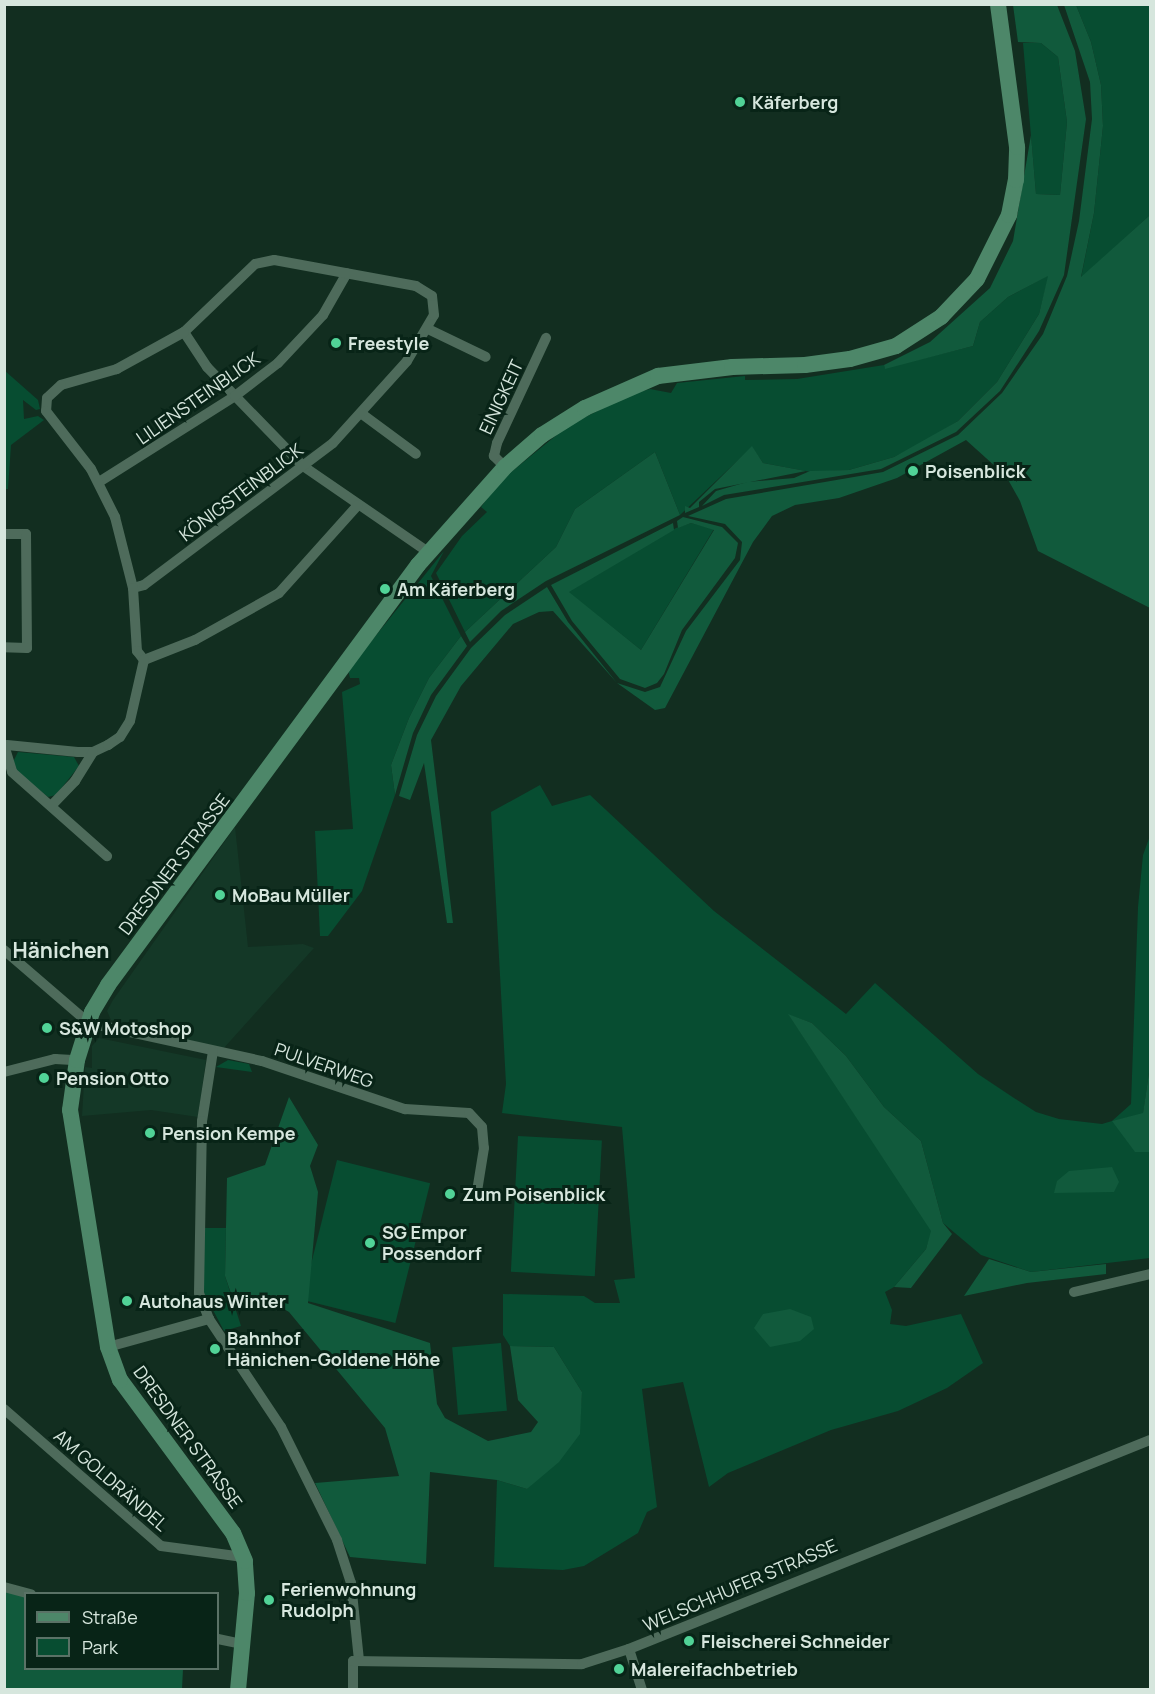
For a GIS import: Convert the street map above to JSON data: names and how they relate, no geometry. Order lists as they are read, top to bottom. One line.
{"streets":{"main road":["DRESDNER STRASSE"],"street":["EINIGKEIT","LILIENSTEINBLICK","KÖNIGSTEINBLICK","PULVERWEG","AM GOLDRÄNDEL","WELSCHHUFER STRASSE"]},"crossings":[["EINIGKEIT","DRESDNER STRASSE"],["LILIENSTEINBLICK","KÖNIGSTEINBLICK"],["DRESDNER STRASSE","PULVERWEG"],["DRESDNER STRASSE","AM GOLDRÄNDEL"]],"districts":["Hänichen"],"places":["Käferberg","Freestyle","Poisenblick","Am Käferberg","MoBau Müller","S&W Motoshop","Pension Otto","Pension Kempe","Zum Poisenblick","SG Empor Possendorf","Autohaus Winter","Bahnhof Hänichen-Goldene Höhe","Ferienwohnung Rudolph","Fleischerei Schneider","Malereifachbetrieb"],"legend":["Straße","Park"]}
